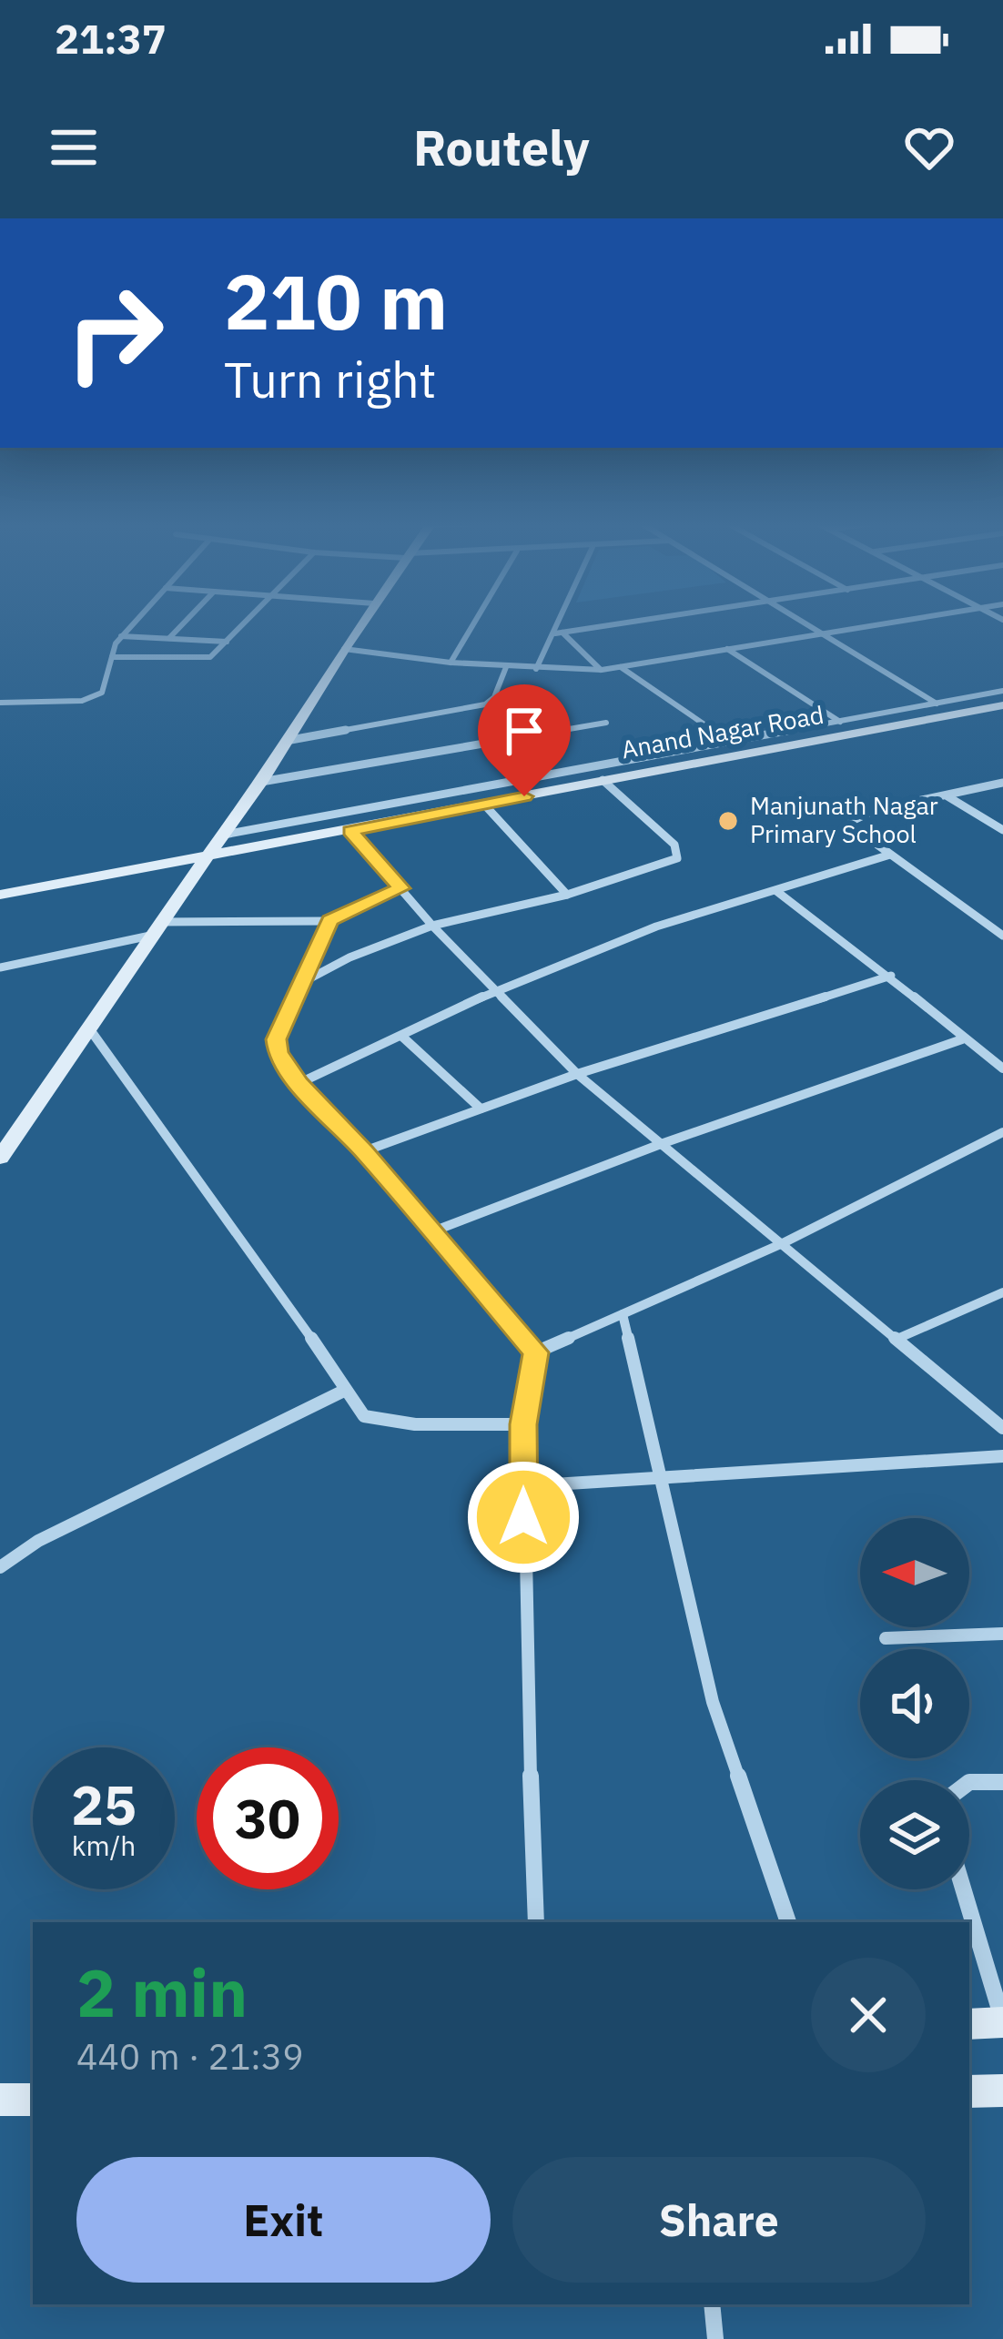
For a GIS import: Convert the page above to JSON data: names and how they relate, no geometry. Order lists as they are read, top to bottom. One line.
{"streets":{"street":["Anand Nagar Road"]},"places":["Manjunath Nagar Primary School"],"north":"left","page":{"status":"21:37","header":"Routely","turn":["210 m","Turn right"],"speed":"25 km/h","limit":"30","heading":["2 min","440 m · 21:39"],"buttons":["Exit","Share"]}}
